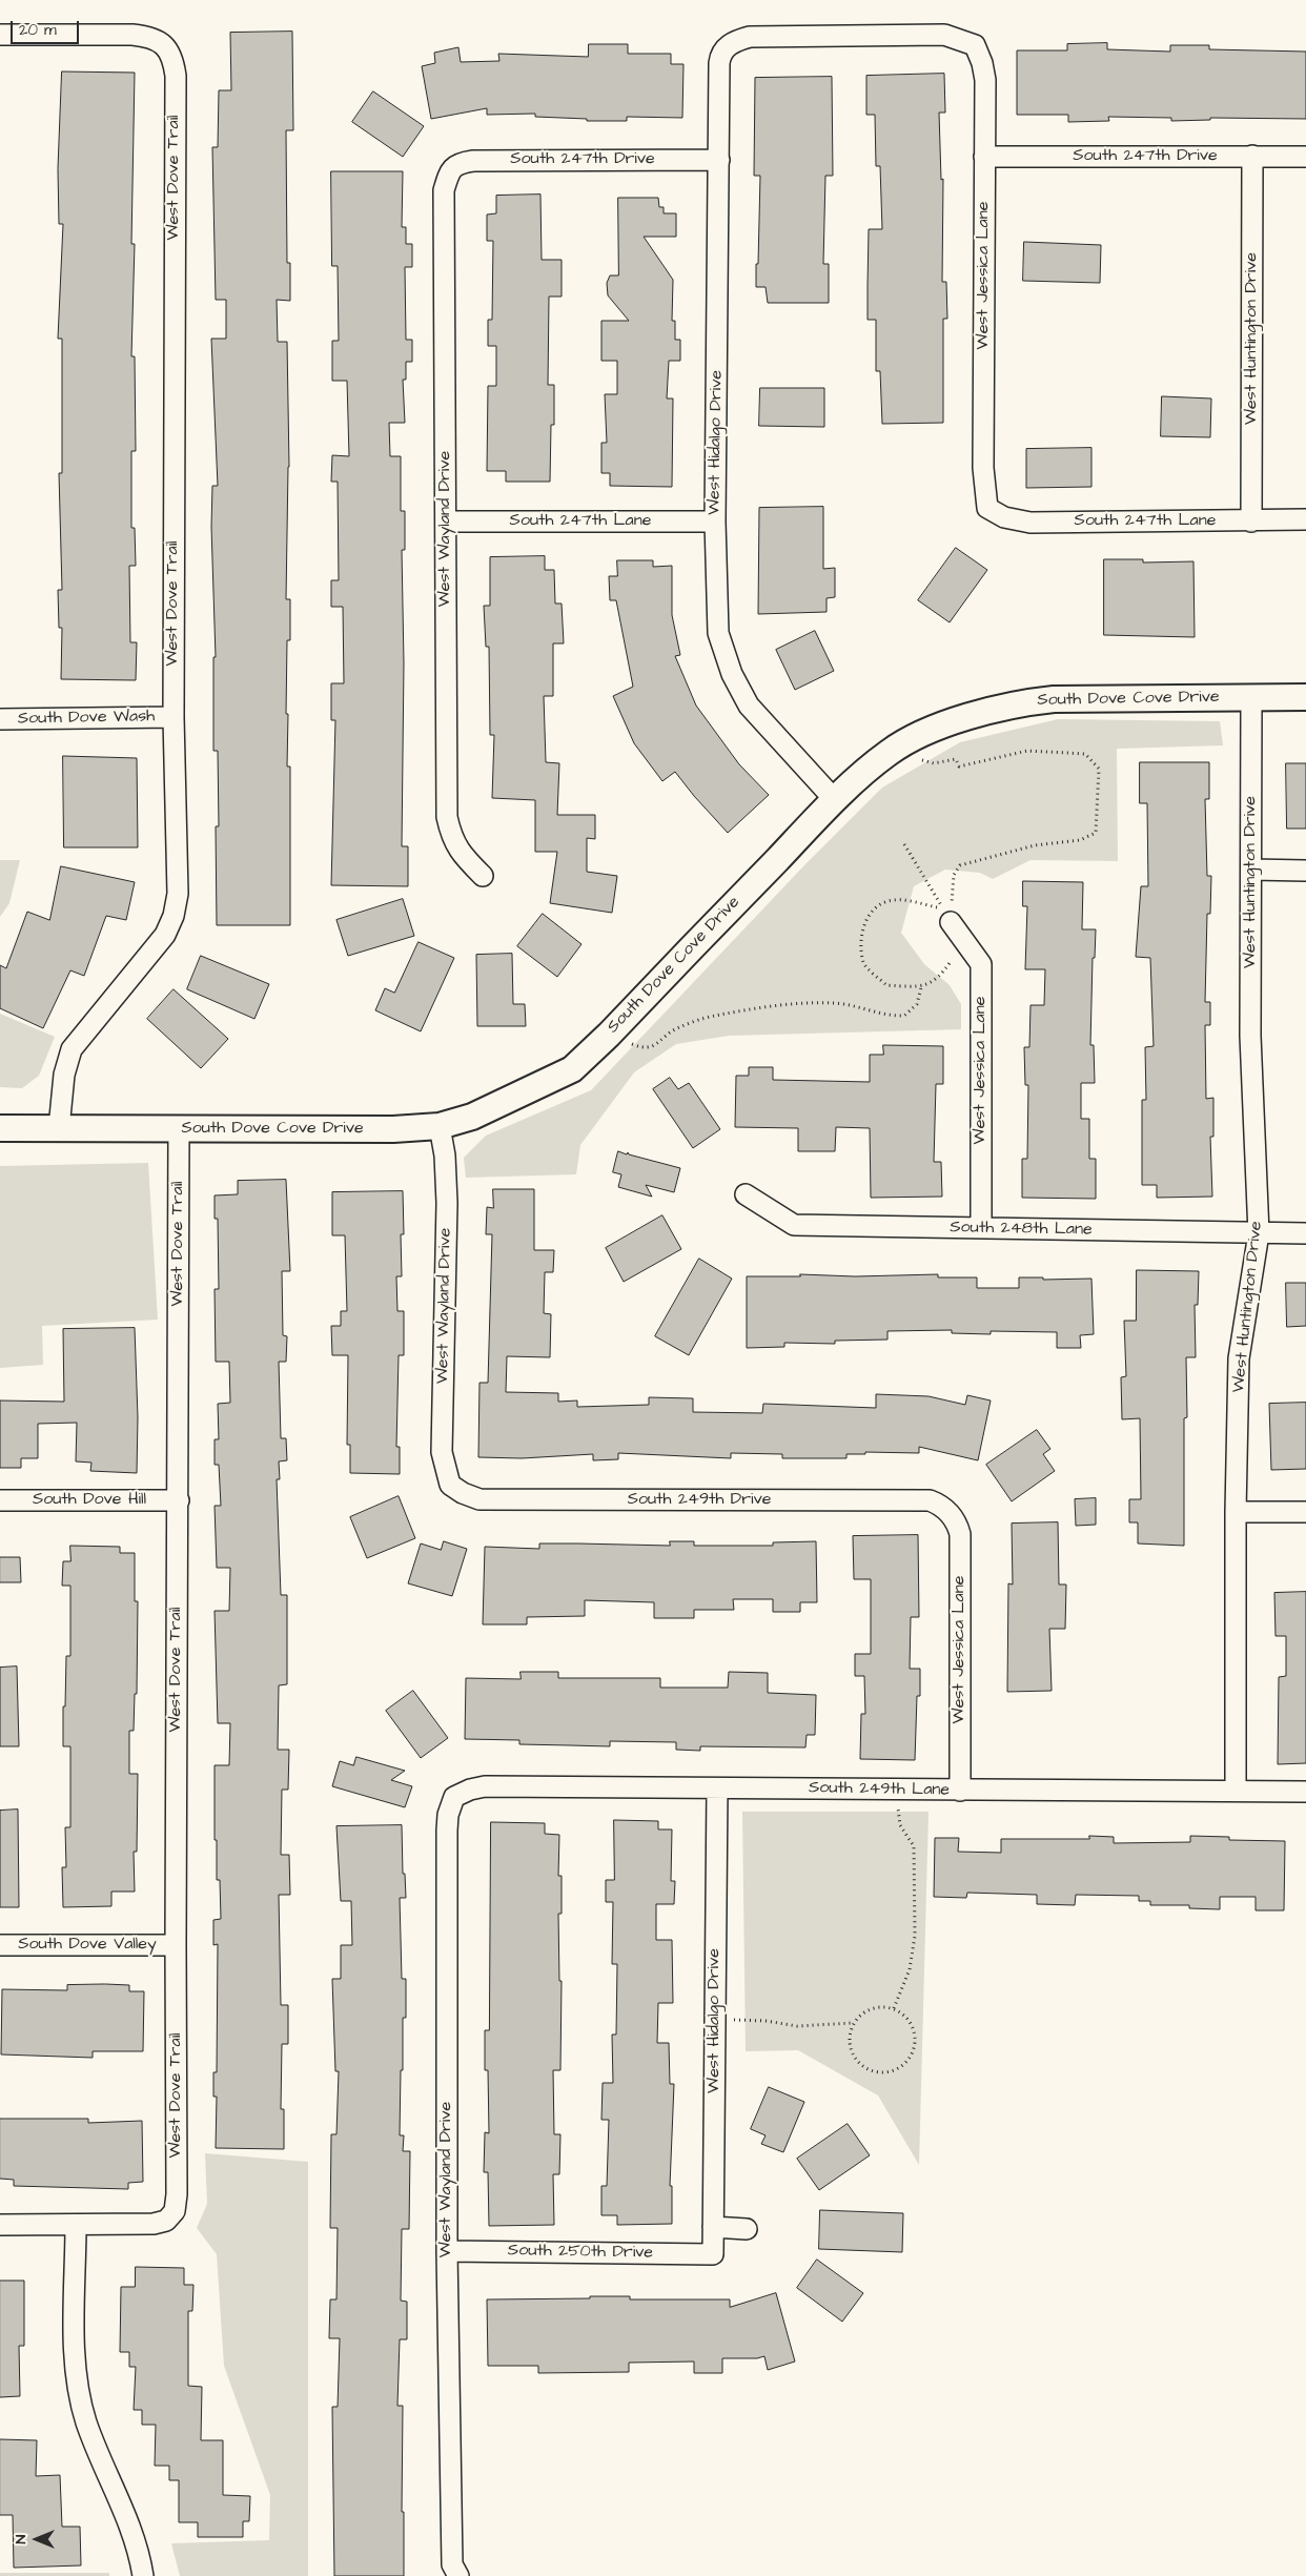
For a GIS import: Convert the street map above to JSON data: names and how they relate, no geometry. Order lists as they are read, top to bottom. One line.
{"streets":{"street":["South 247th Drive","West Dove Trail","West Jessica Lane","West Huntington Drive","West Hidalgo Drive","South 247th Lane","West Wayland Drive","South Dove Cove Drive","South Dove Wash","South 248th Lane","South Dove Hill","South 249th Drive","South 249th Lane","South Dove Valley","South 250th Drive"]},"crossings":[["South 247th Drive","West Jessica Lane"],["South 247th Drive","West Huntington Drive"],["South 247th Drive","West Hidalgo Drive"],["South 247th Drive","West Wayland Drive"],["West Dove Trail","South Dove Cove Drive"],["West Dove Trail","South Dove Wash"],["West Dove Trail","South Dove Hill"],["West Dove Trail","South Dove Valley"],["West Jessica Lane","West Hidalgo Drive"],["West Jessica Lane","South 247th Lane"],["West Jessica Lane","South 248th Lane"],["West Jessica Lane","South 249th Drive"],["West Jessica Lane","South 249th Lane"],["West Huntington Drive","South 247th Lane"],["West Huntington Drive","South Dove Cove Drive"],["West Huntington Drive","South 248th Lane"],["West Huntington Drive","South 249th Lane"],["West Hidalgo Drive","South 247th Lane"],["West Hidalgo Drive","South Dove Cove Drive"],["West Hidalgo Drive","South 249th Lane"],["West Hidalgo Drive","South 250th Drive"],["South 247th Lane","West Wayland Drive"],["West Wayland Drive","South Dove Cove Drive"],["West Wayland Drive","South 249th Drive"],["West Wayland Drive","South 249th Lane"],["West Wayland Drive","South 250th Drive"]],"scale_bar":"20 m","north":"left"}
